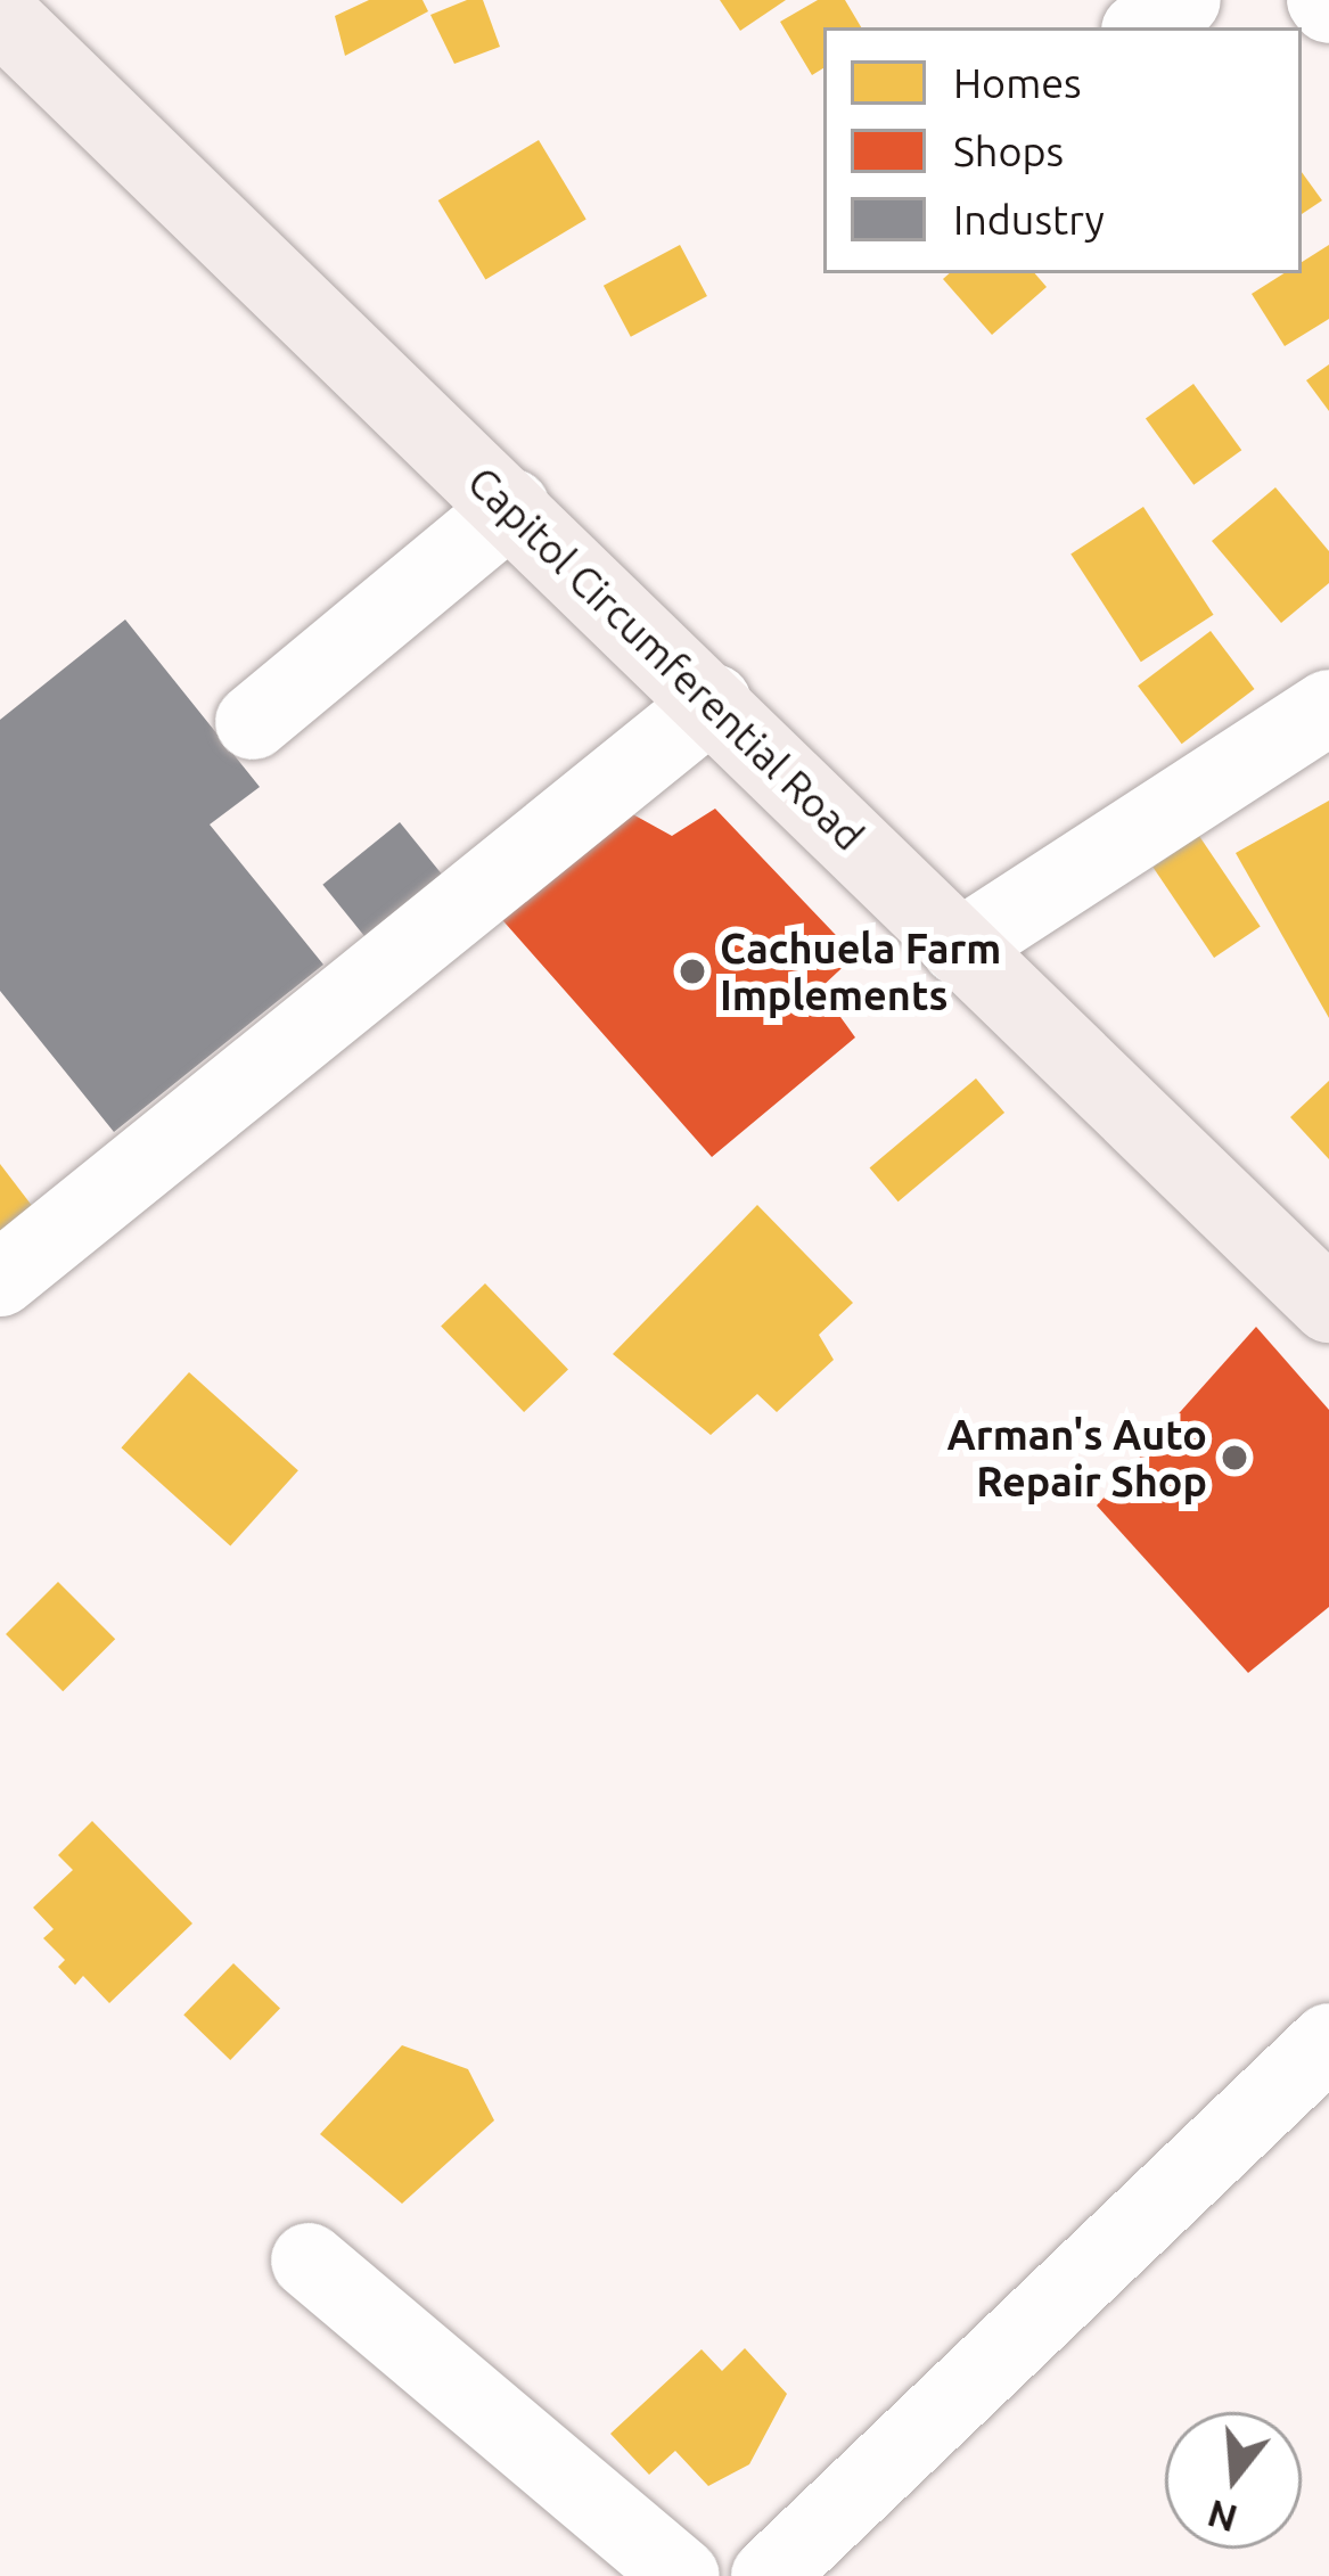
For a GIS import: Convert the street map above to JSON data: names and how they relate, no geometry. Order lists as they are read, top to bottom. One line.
{"streets":{"main road":["Capitol Circumferential Road"]},"places":["Cachuela Farm Implements","Arman's Auto Repair Shop"],"legend":["Homes","Shops","Industry"],"north":"bottom"}
